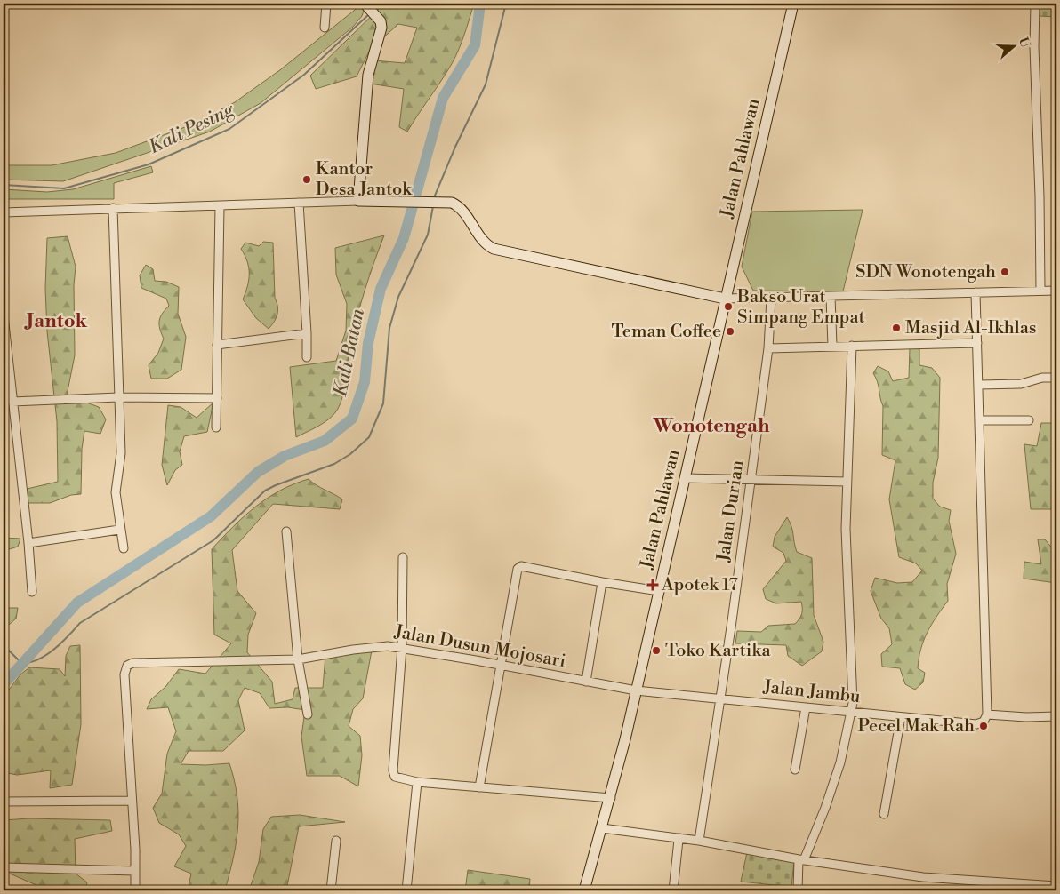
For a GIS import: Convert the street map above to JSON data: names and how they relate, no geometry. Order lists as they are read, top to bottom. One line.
{"streets":{"main road":["Jalan Pahlawan"],"street":["Jalan Durian","Jalan Dusun Mojosari","Jalan Jambu"]},"crossings":[["Jalan Pahlawan","Jalan Dusun Mojosari"],["Jalan Pahlawan","Jalan Jambu"],["Jalan Durian","Jalan Jambu"],["Jalan Dusun Mojosari","Jalan Jambu"]],"districts":["Jantok","Wonotengah"],"water":["Kali Pesing","Kali Batan"],"places":{"other":["Kantor Desa Jantok","SDN Wonotengah","Bakso Urat Simpang Empat","Masjid Al-Ikhlas","Teman Coffee","Toko Kartika","Pecel Mak Rah"],"health":["Apotek 17"]},"north":"right"}
